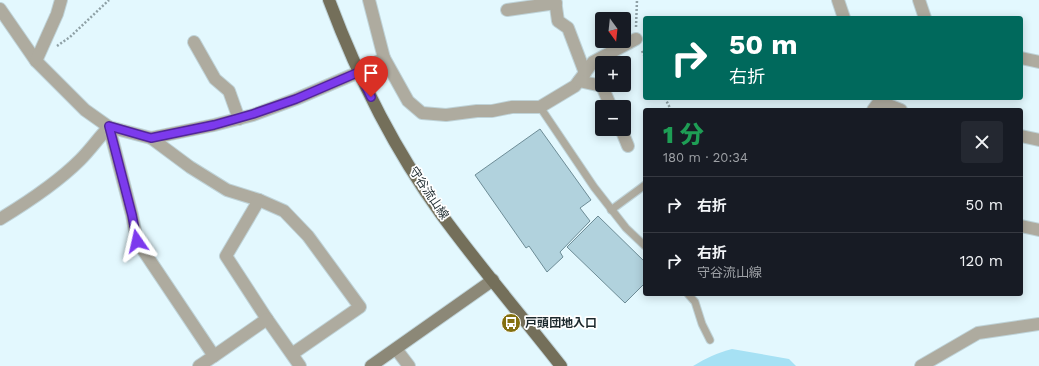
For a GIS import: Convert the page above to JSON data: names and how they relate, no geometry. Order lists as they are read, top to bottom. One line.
{"streets":{"main road":["守谷流山線"]},"places":{"bus stop":["戸頭団地入口"]},"north":"bottom","page":{"map_buttons":["+","−"],"turn":["50 m","右折"],"heading":["1 分","180 m · 20:34"],"list":[{"name":"右折","value":"50 m"},{"name":"右折","note":"守谷流山線","value":"120 m"}]}}
